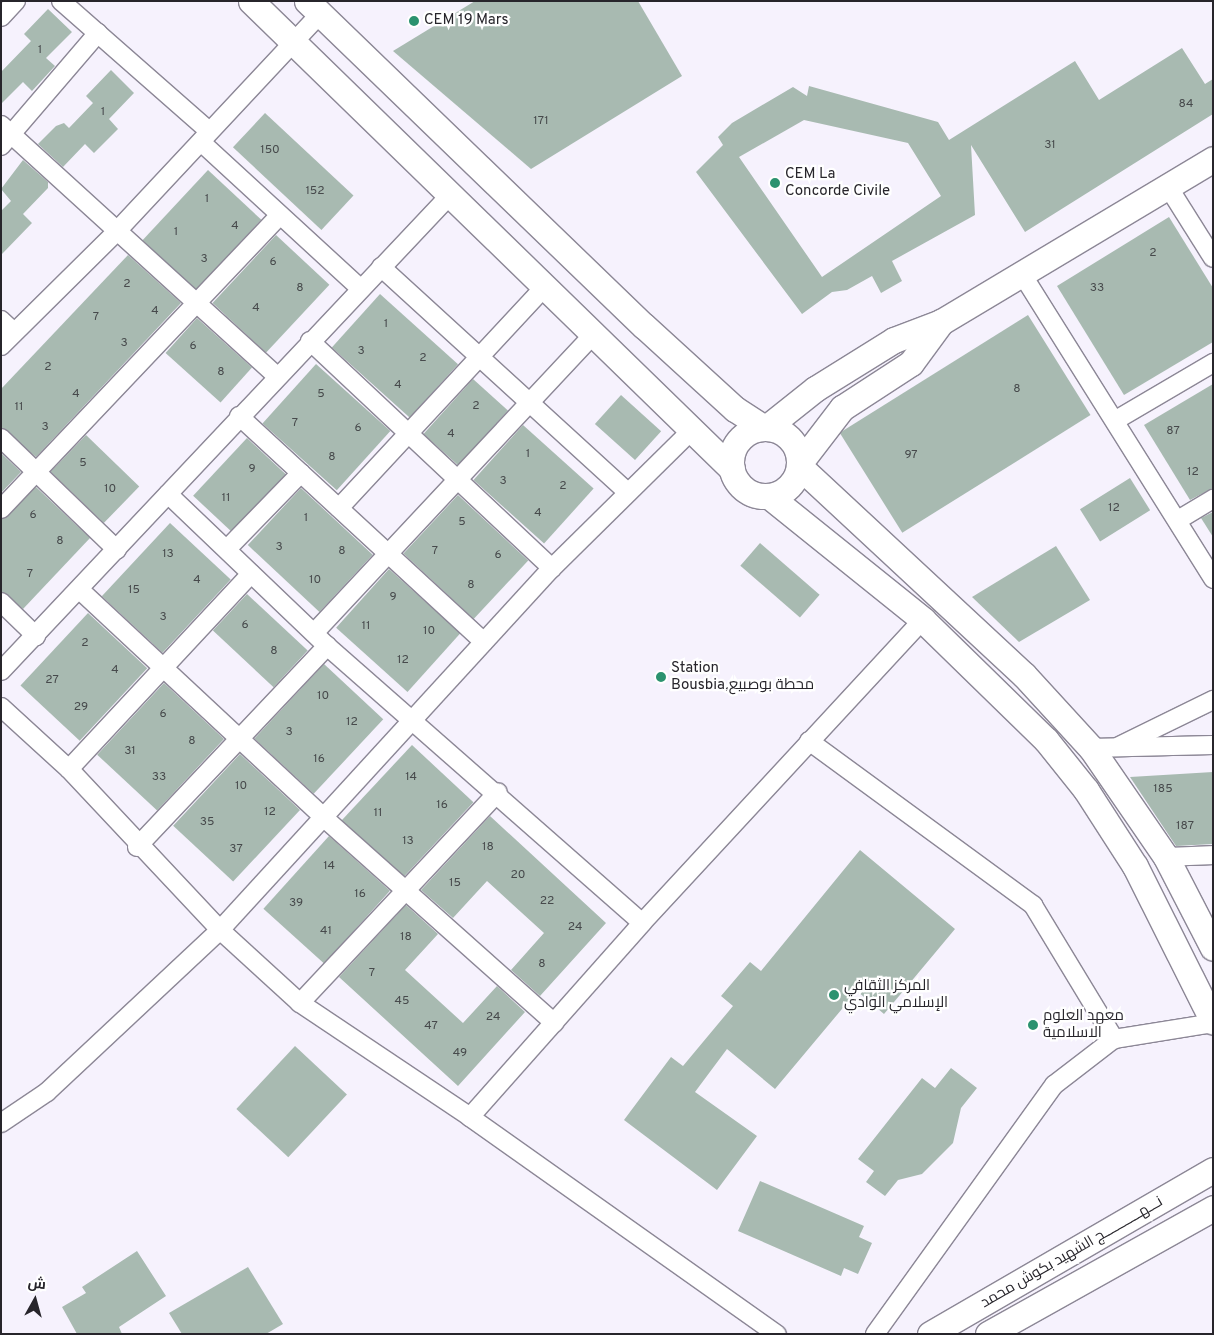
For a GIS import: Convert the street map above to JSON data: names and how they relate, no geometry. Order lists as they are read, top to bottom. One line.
{"streets":{"main road":["نـــهـــــــــــج الشهيد بكوش محمد"]},"places":["CEM 19 Mars","CEM La Concorde Civile","Station Bousbia,محطة بوصبيع","المركز الثقافي الإسلامي الوادي","معهد العلوم الاسلامية"],"house_numbers":["1","84","1","171","31","150","152","1","4","1","2","3","6","2","8","33","4","4","7","1","3","6","3","2","2","8","4","8","4","5","2","11","7","3","6","87","4","1","97","8","5","9","12","3","2","10","11","12","4","6","1","5","8","3","8","7","13","6","7","4","10","8","15","9","3","6","11","10","2","8","12","4","27","10","29","6","12","3","8","31","16","33","14","10","185","16","12","11","35","187","13","18","37","14","20","15","16","22","39","24","41","18","8","7","45","24","47","49"],"north":"top"}
